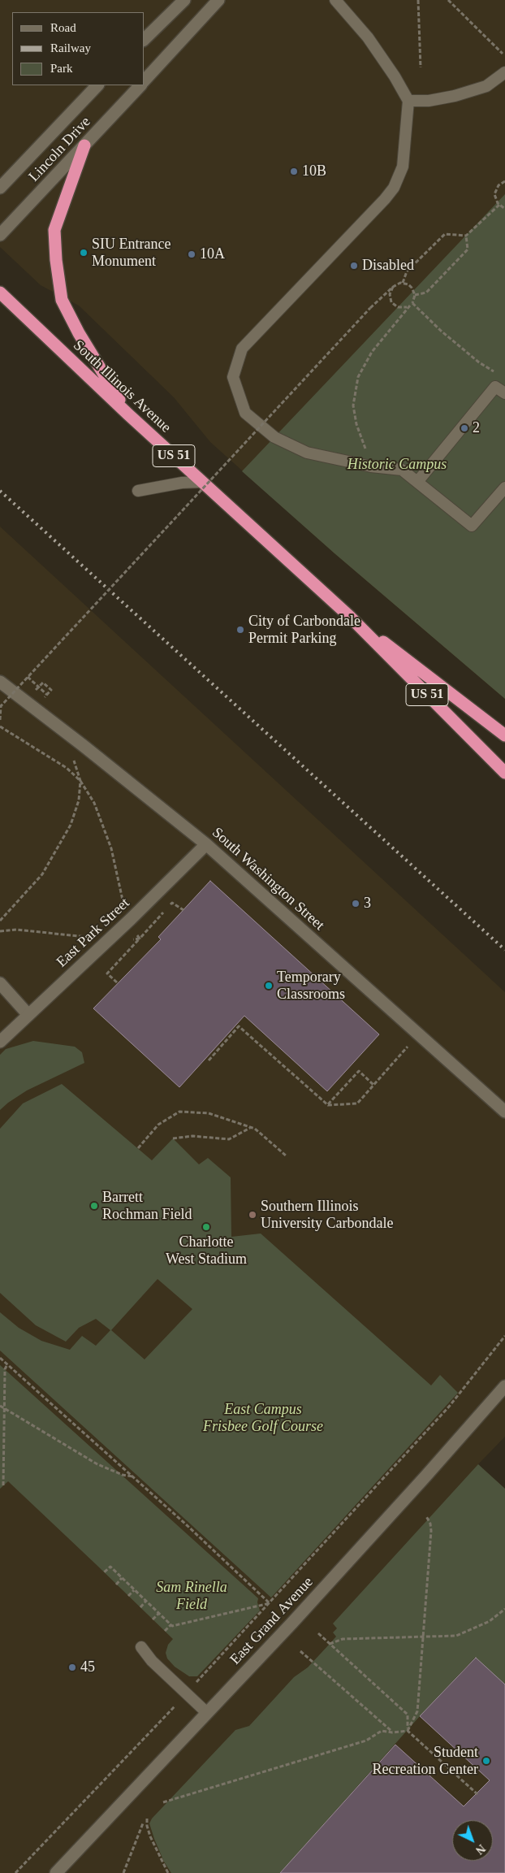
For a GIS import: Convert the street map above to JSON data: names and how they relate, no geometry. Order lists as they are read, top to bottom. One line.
{"streets":{"highway":["South Illinois Avenue","US 51"],"street":["Lincoln Drive","South Washington Street","East Park Street","East Grand Avenue"]},"crossings":[["South Washington Street","East Park Street"]],"parks":["Historic Campus","East Campus Frisbee Golf Course","Sam Rinella Field"],"places":["10B","SIU Entrance Monument","10A","Disabled","2","City of Carbondale Permit Parking","3","Temporary Classrooms","Barrett Rochman Field","Southern Illinois University Carbondale","Charlotte West Stadium","45","Student Recreation Center"],"legend":["Road","Railway","Park"],"north":"bottom right"}
